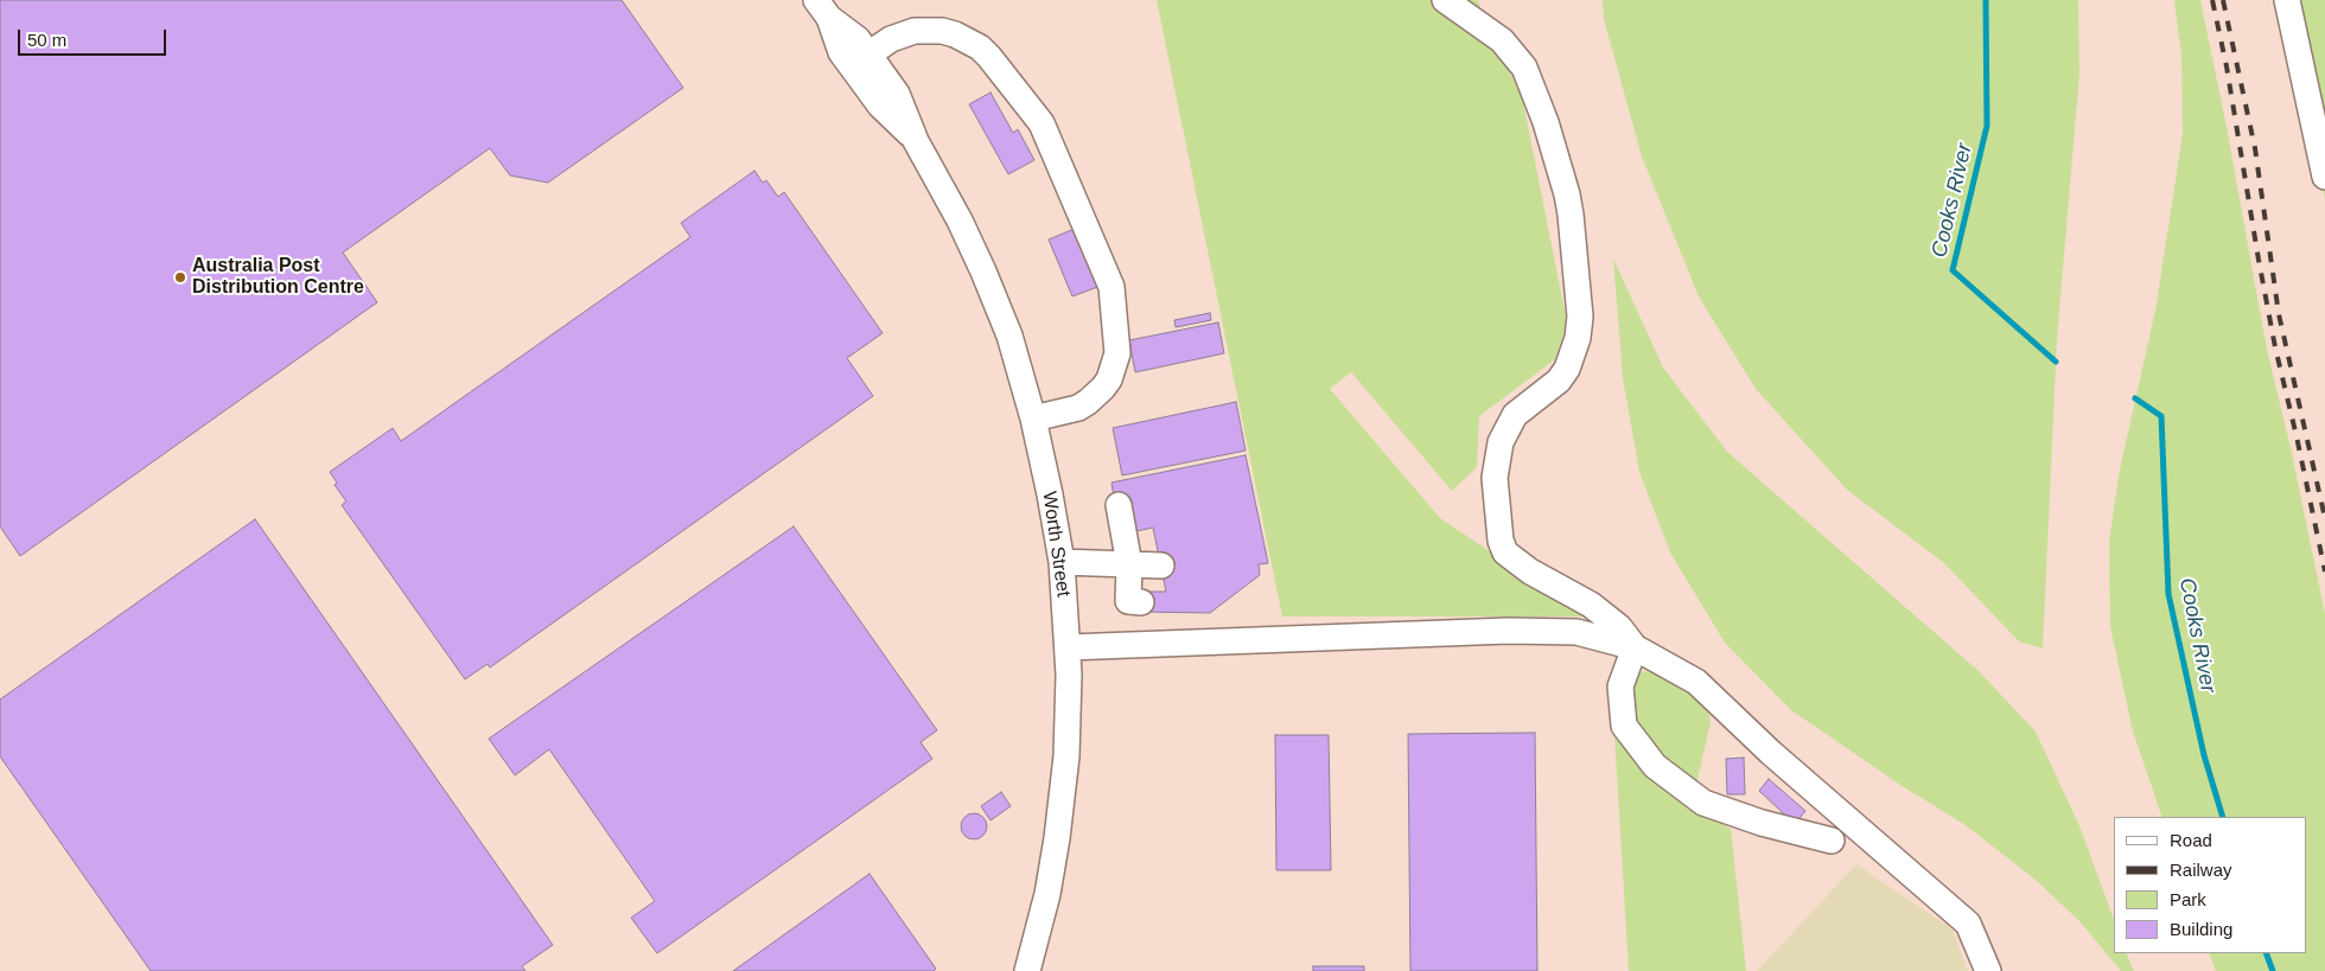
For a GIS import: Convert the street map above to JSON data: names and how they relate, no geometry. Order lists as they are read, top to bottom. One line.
{"streets":{"street":["Worth Street"]},"water":["Cooks River"],"places":["Australia Post Distribution Centre"],"legend":["Road","Railway","Park","Building"],"scale_bar":"50 m"}
